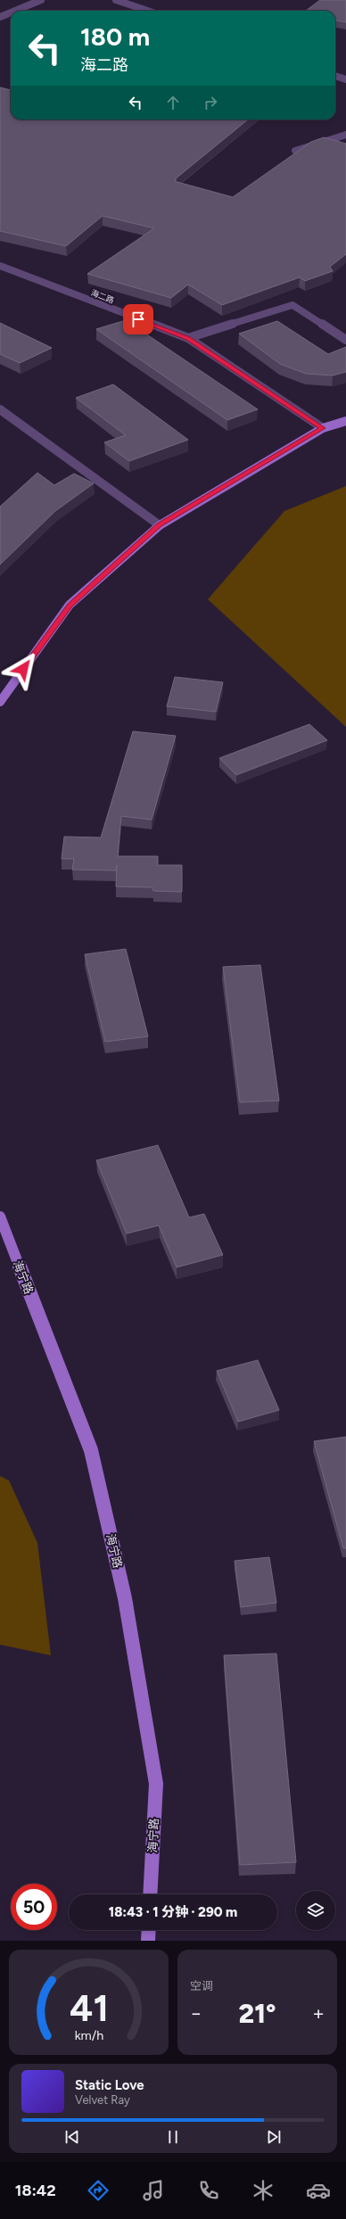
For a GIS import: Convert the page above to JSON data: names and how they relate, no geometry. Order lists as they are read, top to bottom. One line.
{"streets":{"main road":["海宁路"],"street":["海二路"]},"page":{"turn":["180 m","海二路"],"limit":"50","trip":"18:43 · 1 分钟 · 290 m","tile":"空调","heat":["−","21°","+"],"song":["Static Love","Velvet Ray"],"tabs":"18:42","gauge":["41","km/h"]}}
